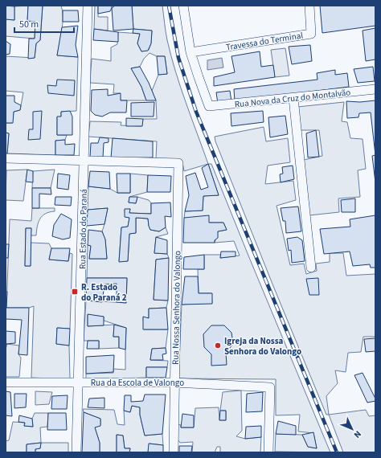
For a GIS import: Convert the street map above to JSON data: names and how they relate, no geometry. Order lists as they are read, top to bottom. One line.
{"streets":{"street":["Travessa do Terminal","Rua Nova da Cruz do Montalvão","Rua Estado do Paraná","Rua Nossa Senhora do Valongo","Rua da Escola de Valongo"]},"crossings":[["Travessa do Terminal","Rua Nova da Cruz do Montalvão"],["Rua Estado do Paraná","Rua Nossa Senhora do Valongo"],["Rua Estado do Paraná","Rua da Escola de Valongo"],["Rua Nossa Senhora do Valongo","Rua da Escola de Valongo"]],"places":{"transit":["R. Estado do Paraná 2"],"other":["Igreja da Nossa Senhora do Valongo"]},"scale_bar":"50 m","north":"bottom right"}
